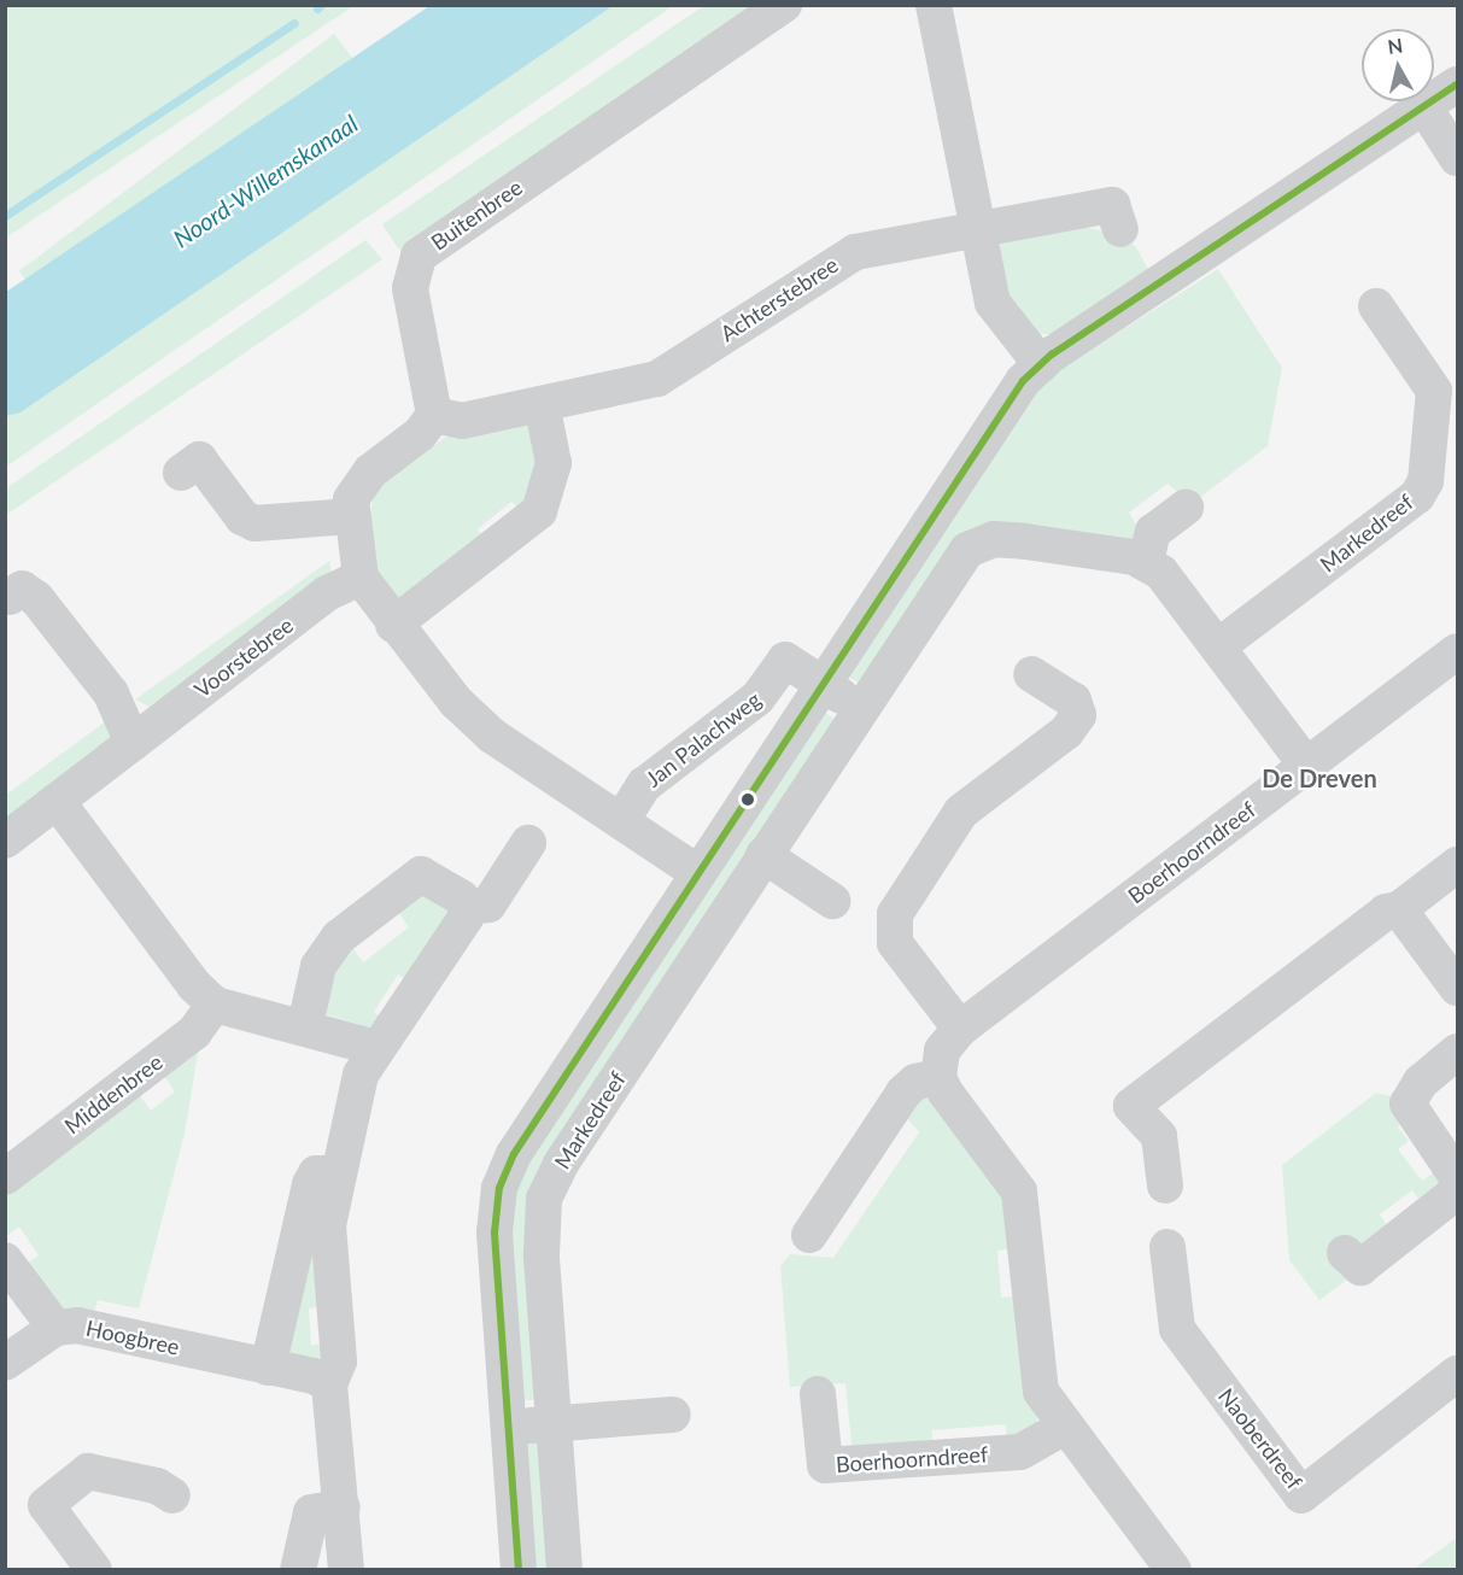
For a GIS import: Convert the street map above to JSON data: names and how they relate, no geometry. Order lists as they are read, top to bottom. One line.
{"streets":{"street":["Buitenbree","Achterstebree","Markedreef","Voorstebree","Jan Palachweg","Boerhoorndreef","Middenbree","Hoogbree","Naoberdreef"]},"crossings":[["Buitenbree","Achterstebree"]],"districts":["De Dreven"],"water":["Noord-Willemskanaal"],"north":"top"}
